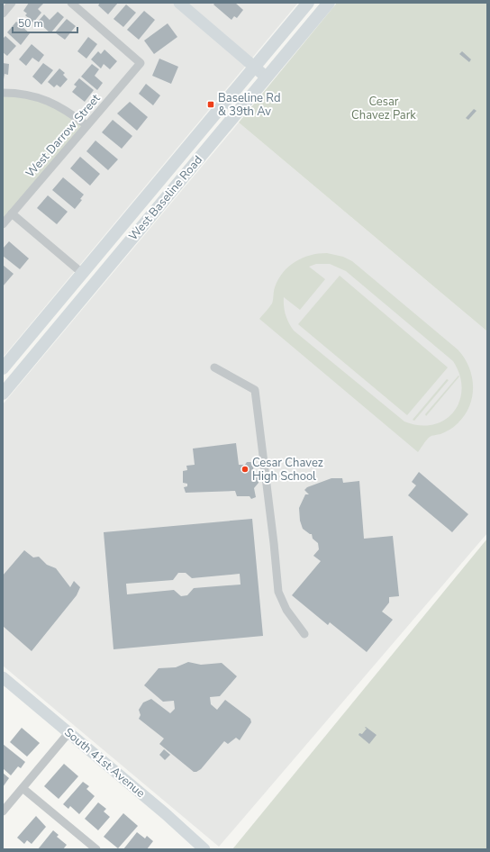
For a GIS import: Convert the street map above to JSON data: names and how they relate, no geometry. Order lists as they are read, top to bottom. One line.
{"streets":{"main road":["West Baseline Road"],"street":["West Darrow Street","South 41st Avenue"]},"parks":["Cesar Chavez Park"],"places":{"transit":["Baseline Rd & 39th Av"],"other":["Cesar Chavez High School"]},"scale_bar":"50 m"}
